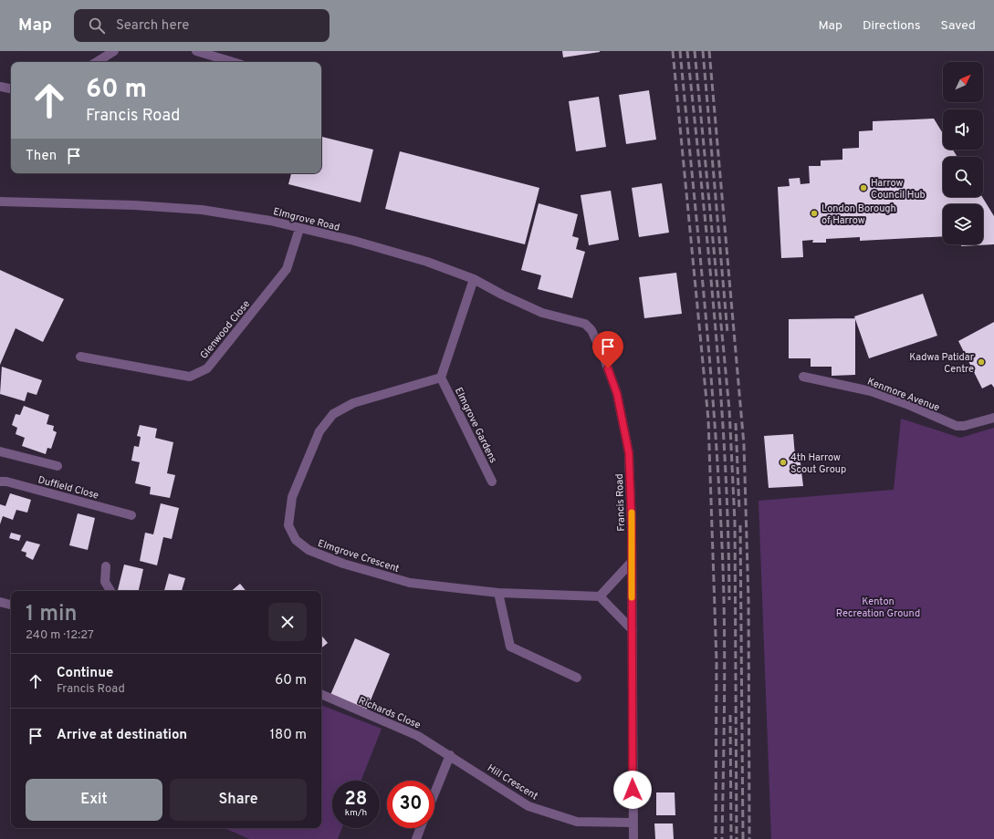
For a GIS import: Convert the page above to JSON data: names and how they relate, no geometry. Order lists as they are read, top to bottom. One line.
{"streets":{"street":["Elmgrove Road","Glenwood Close","Kenmore Avenue","Elmgrove Gardens","Duffield Close","Francis Road","Elmgrove Crescent","Richards Close","Hill Crescent"]},"crossings":[["Elmgrove Road","Glenwood Close"],["Elmgrove Road","Francis Road"],["Elmgrove Gardens","Elmgrove Crescent"],["Francis Road","Hill Crescent"],["Richards Close","Hill Crescent"]],"parks":["Kenton Recreation Ground"],"places":["Harrow Council Hub","London Borough of Harrow","Kadwa Patidar Centre","4th Harrow Scout Group"],"north":"top right","page":{"header":"Map","search":"Search here","nav":["Map","Directions","Saved"],"turn":["60 m","Francis Road"],"then":"Then","heading":["1 min","240 m · 12:27"],"list":[{"name":"Continue","note":"Francis Road","value":"60 m"},{"name":"Arrive at destination","value":"180 m"}],"buttons":["Exit","Share"],"speed":"28 km/h","limit":"30"}}
